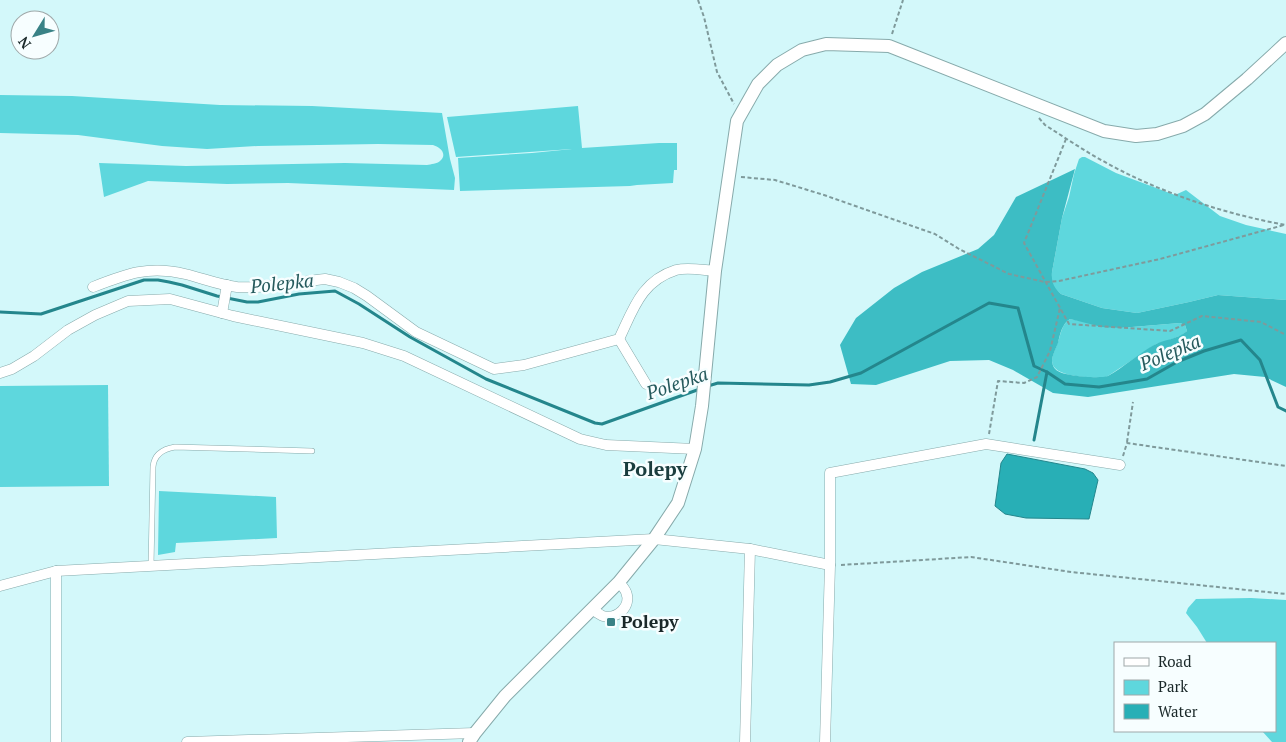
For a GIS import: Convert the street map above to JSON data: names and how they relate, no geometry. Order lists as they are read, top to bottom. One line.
{"districts":["Polepy"],"water":["Polepka"],"places":{"transit":["Polepy"]},"legend":["Road","Park","Water"],"north":"bottom left"}
